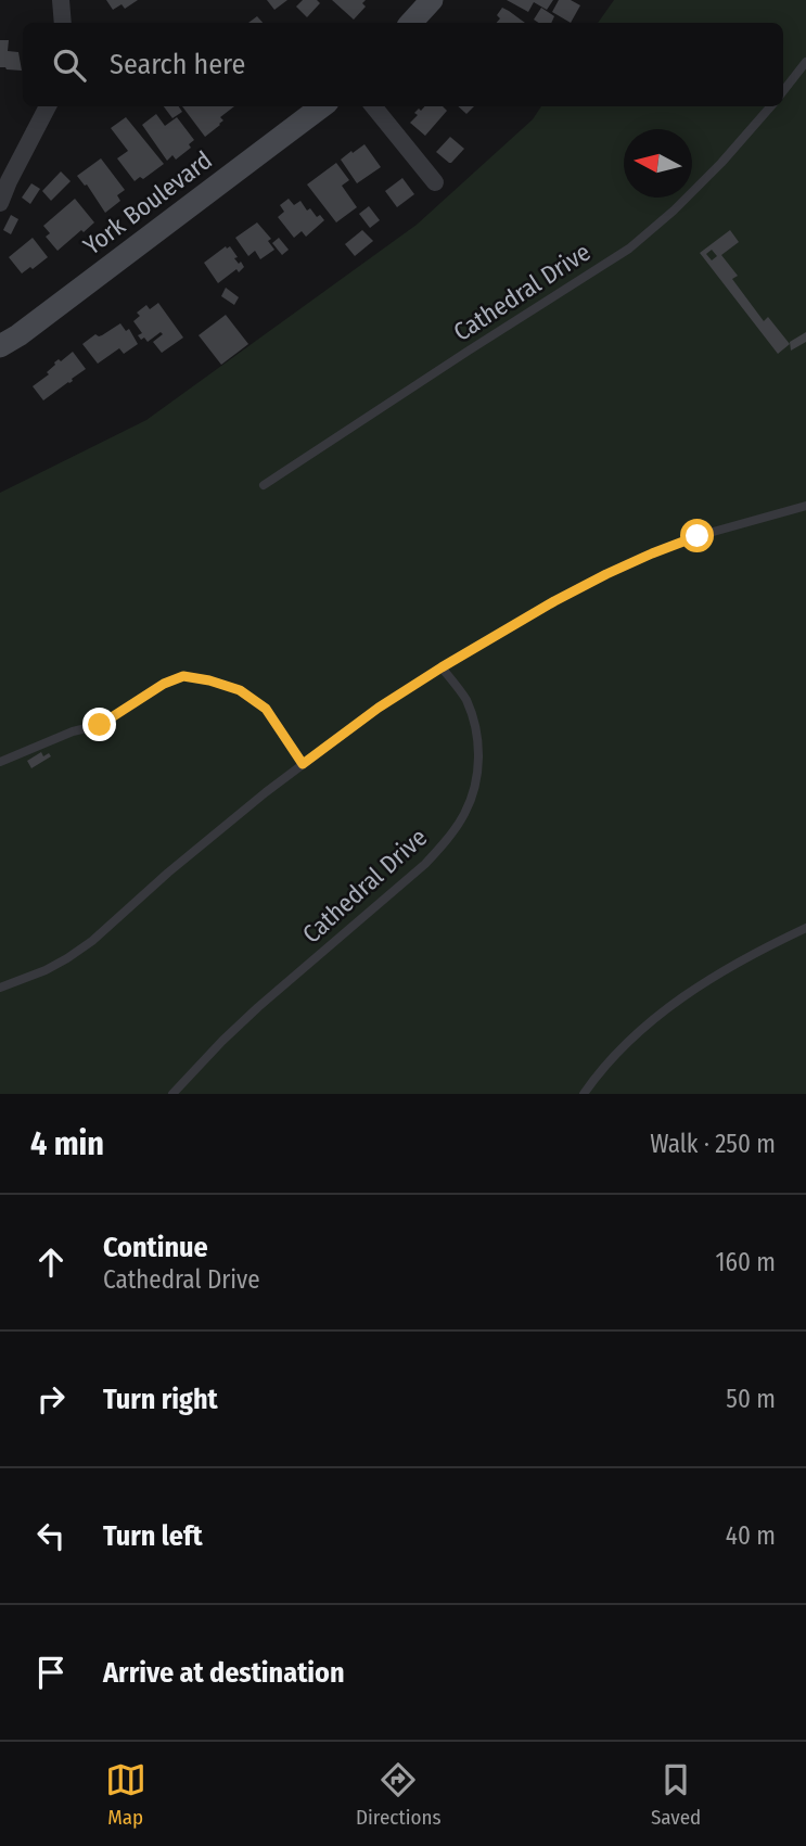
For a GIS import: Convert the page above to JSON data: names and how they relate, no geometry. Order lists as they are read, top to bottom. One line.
{"streets":{"street":["York Boulevard"],"lane":["Cathedral Drive"]},"north":"left","page":{"search":"Search here","heading":["4 min","Walk · 250 m"],"list":[["Continue","Cathedral Drive","160 m"],["Turn right","50 m"],["Turn left","40 m"],"Arrive at destination"],"nav":["Map","Directions","Saved"]}}
